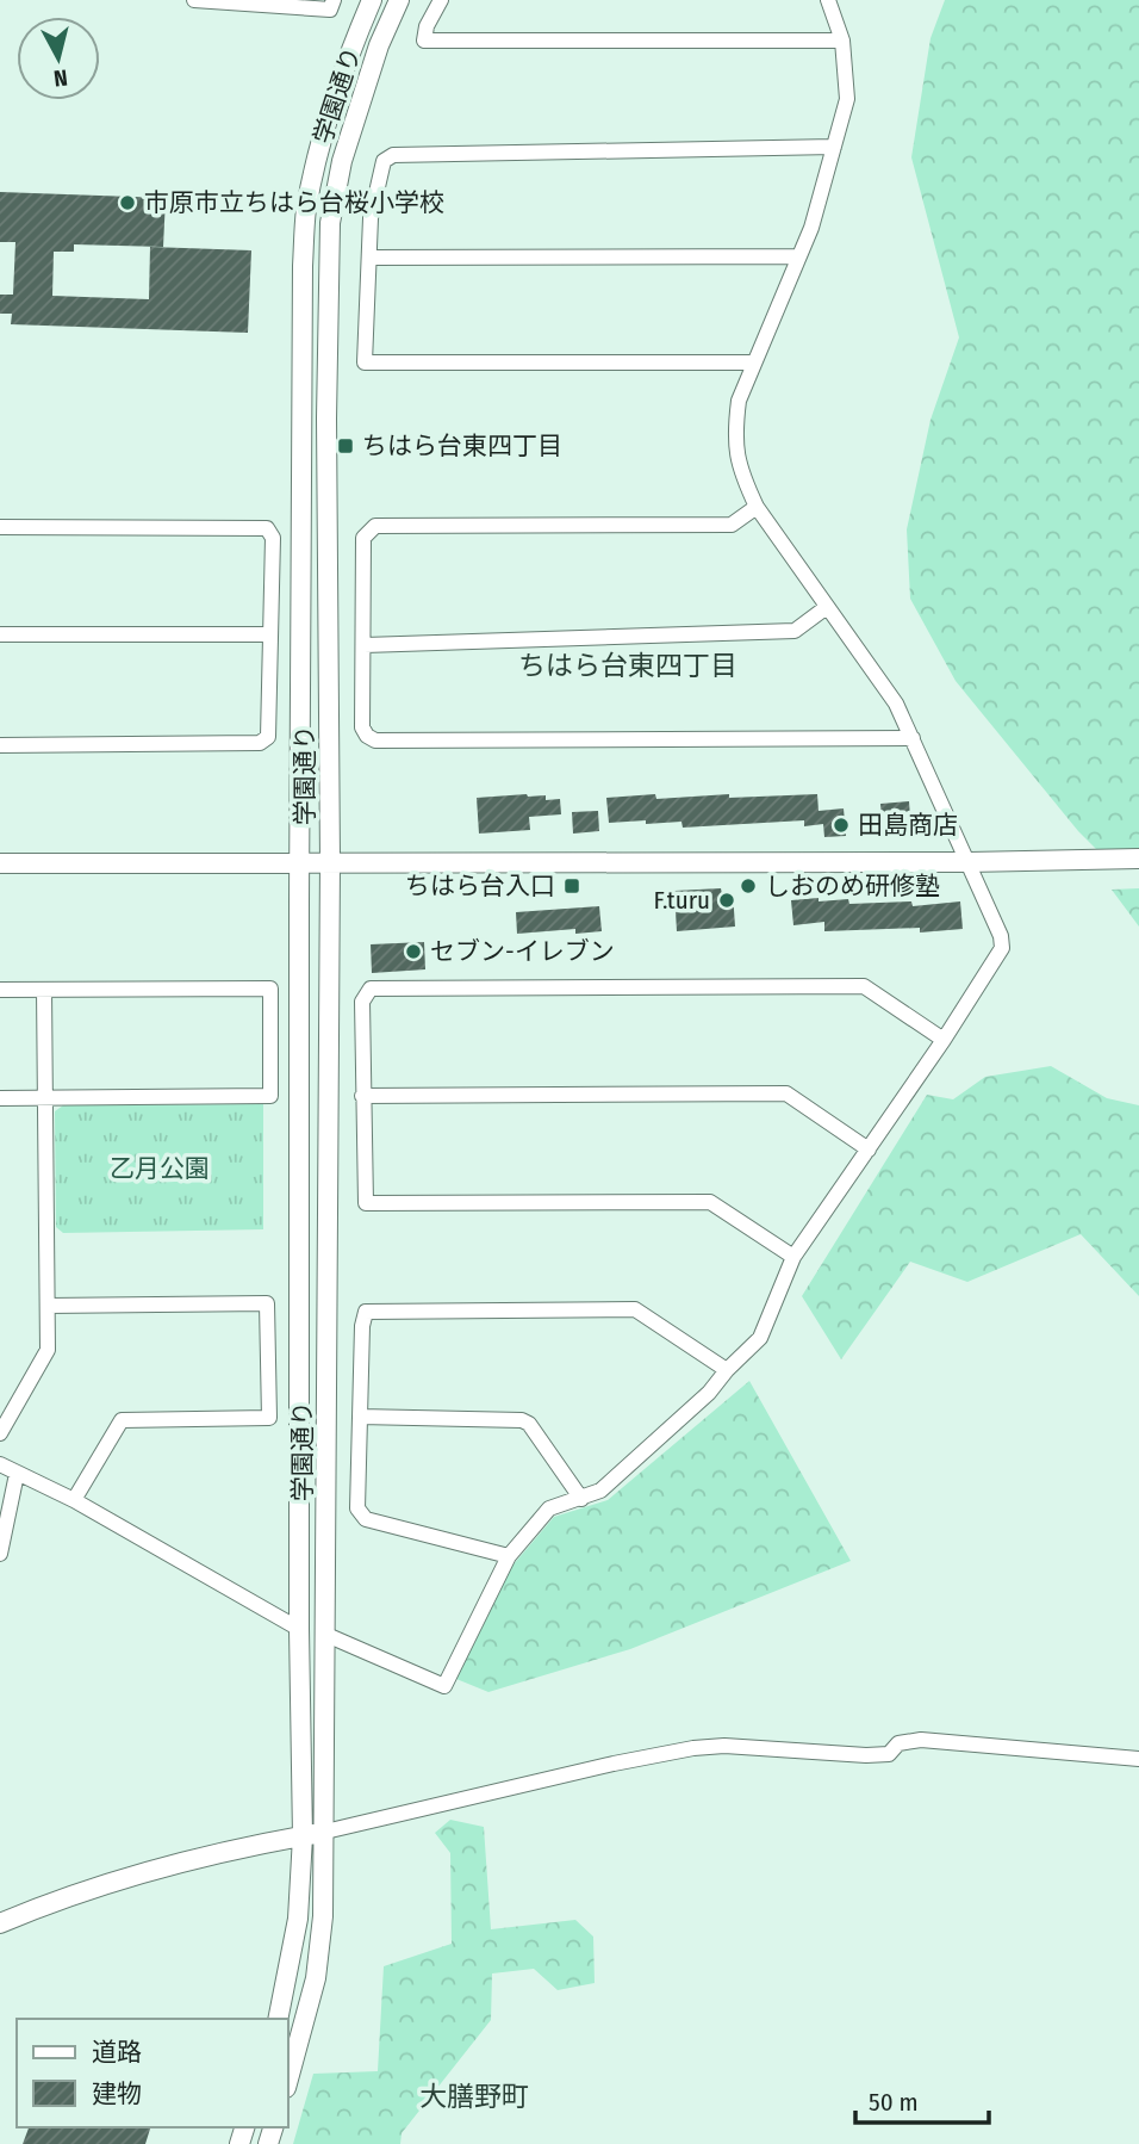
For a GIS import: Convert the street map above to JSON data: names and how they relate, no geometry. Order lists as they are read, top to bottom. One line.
{"streets":{"street":["学園通り"]},"districts":["ちはら台東四丁目","大膳野町"],"parks":["乙月公園"],"places":{"other":["市原市立ちはら台桜小学校","田島商店","しおのめ研修塾","F.turu","セブン-イレブン"],"transit":["ちはら台東四丁目","ちはら台入口"]},"legend":["道路","建物"],"scale_bar":"50 m","north":"bottom"}
